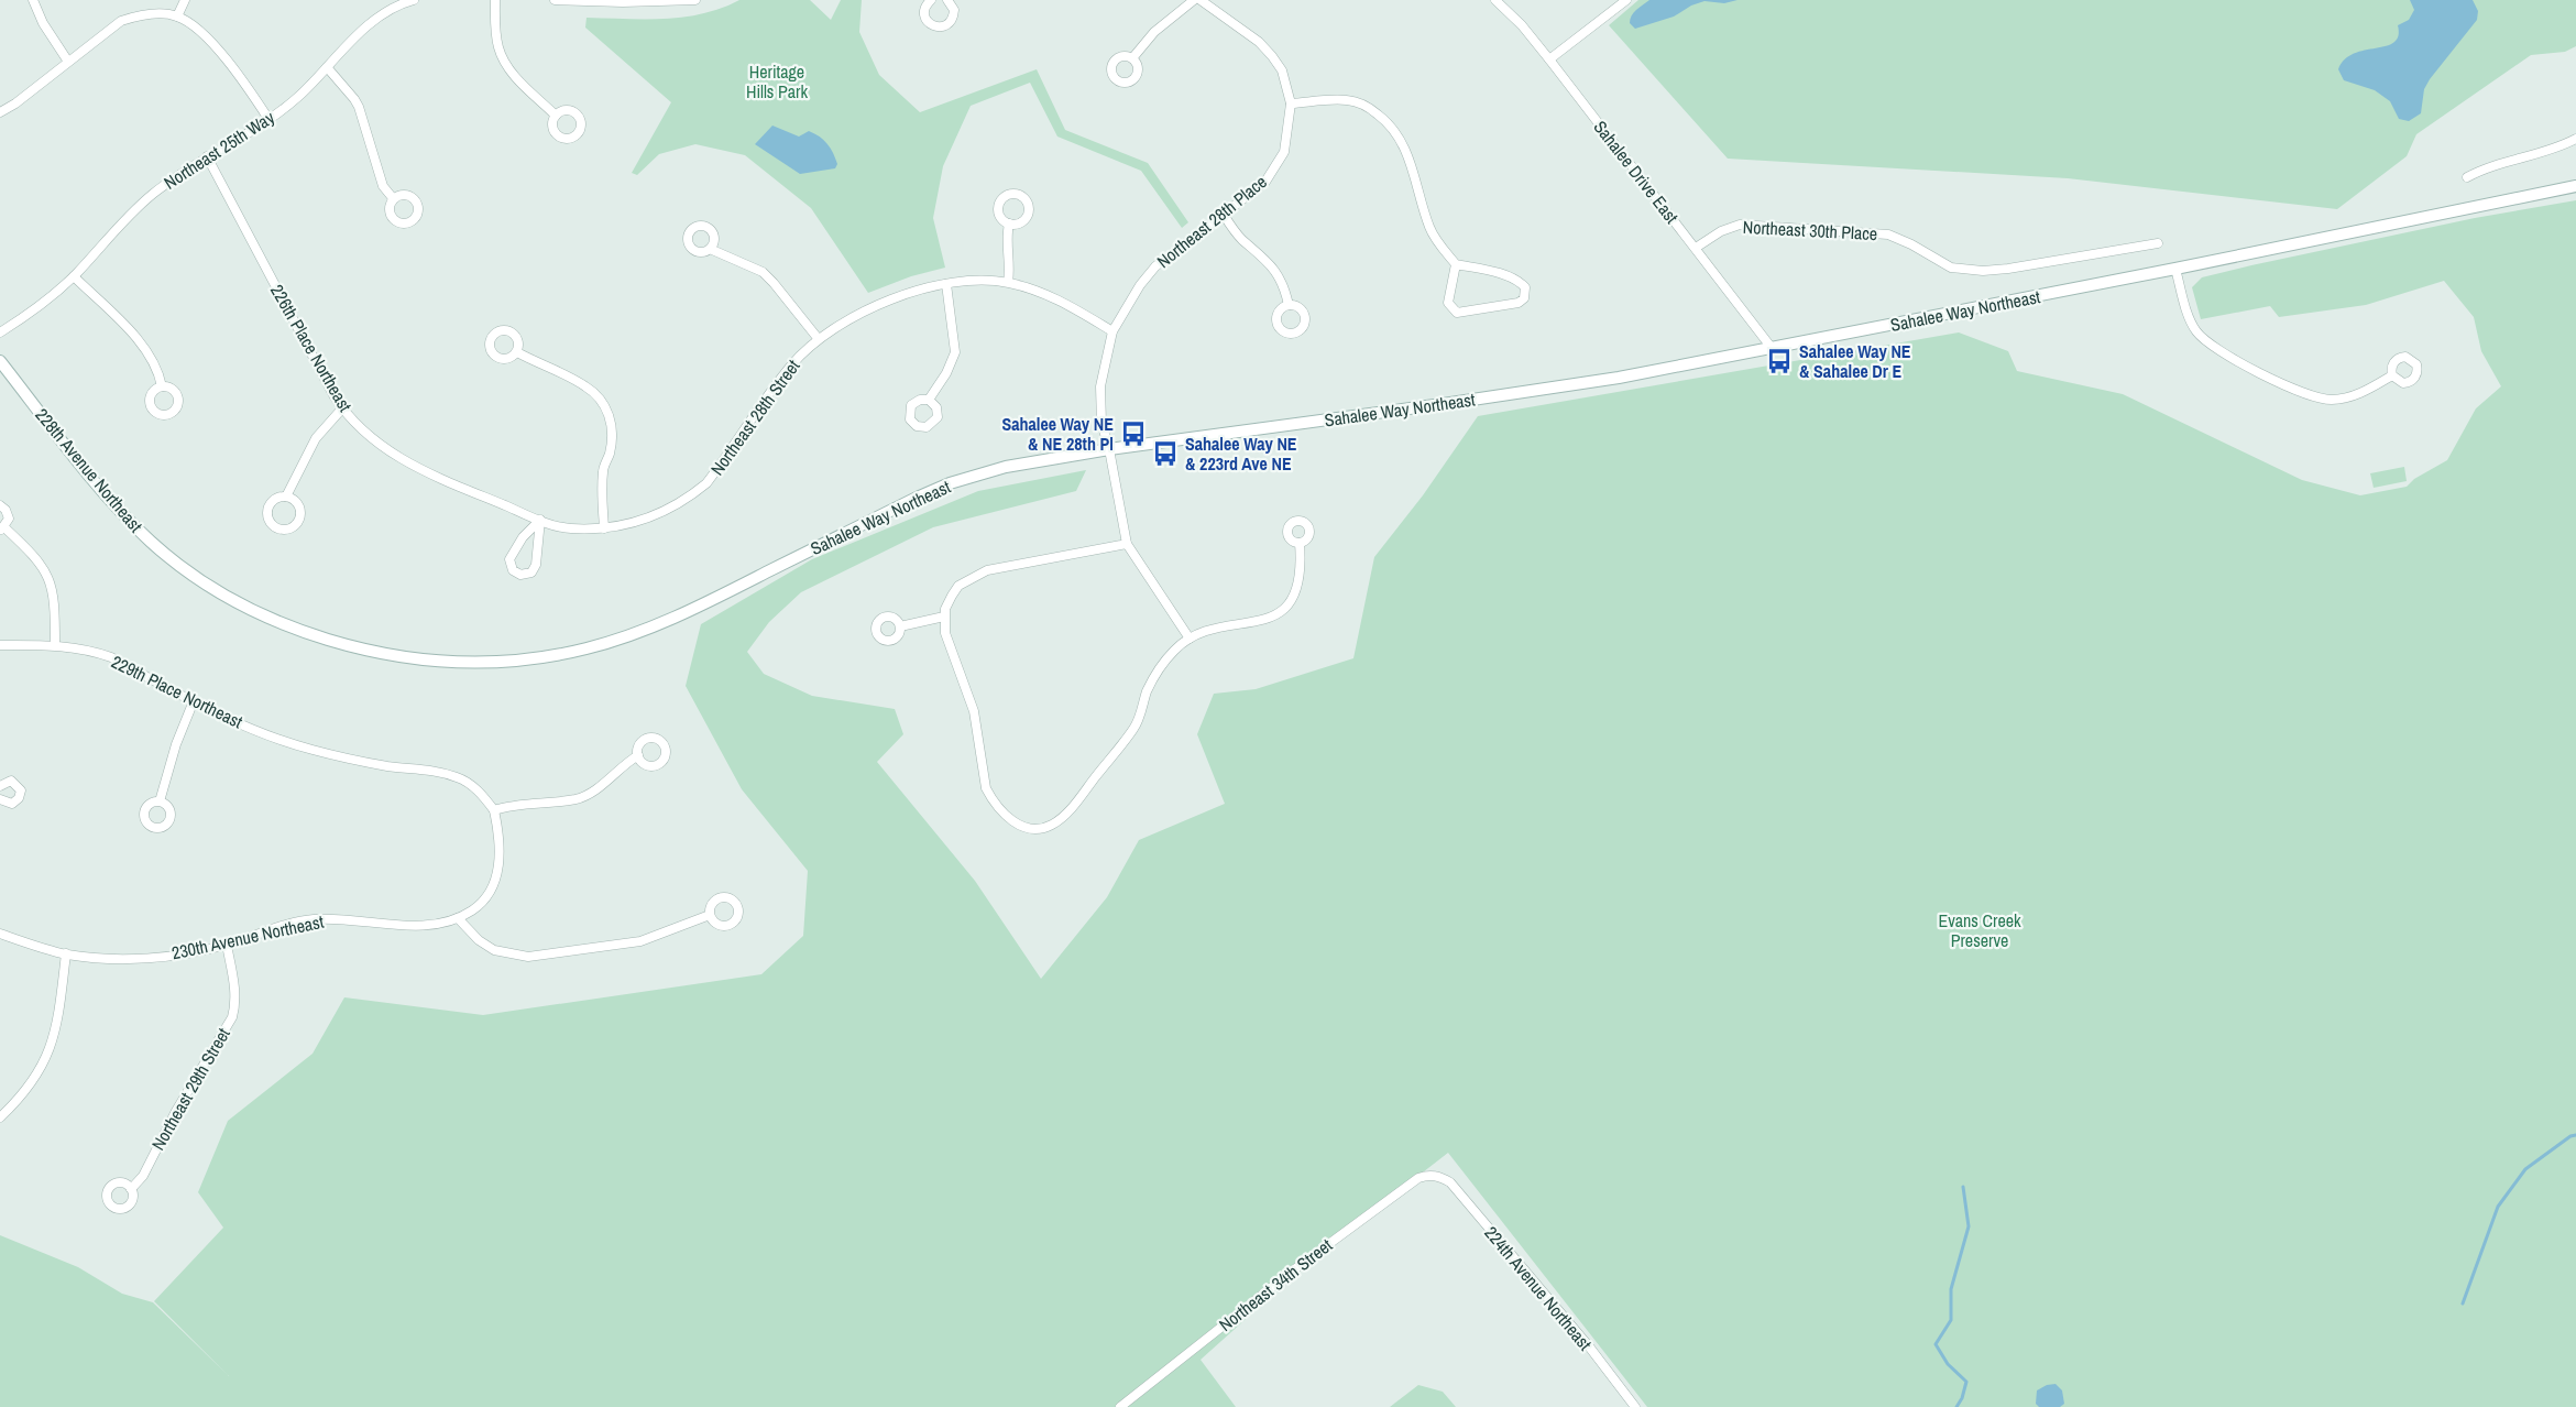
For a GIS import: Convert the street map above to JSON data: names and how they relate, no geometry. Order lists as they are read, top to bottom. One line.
{"streets":{"main road":["Sahalee Way Northeast","228th Avenue Northeast"],"street":["Northeast 25th Way","Sahalee Drive East","Northeast 28th Place","Northeast 30th Place","226th Place Northeast","Northeast 28th Street","229th Place Northeast","230th Avenue Northeast","Northeast 29th Street","Northeast 34th Street","224th Avenue Northeast"]},"crossings":[["Northeast 25th Way","226th Place Northeast"],["Sahalee Drive East","Northeast 30th Place"],["Sahalee Drive East","Sahalee Way Northeast"],["Northeast 28th Place","Sahalee Way Northeast"],["Northeast 28th Place","Northeast 28th Street"],["Sahalee Way Northeast","228th Avenue Northeast"],["226th Place Northeast","Northeast 28th Street"],["230th Avenue Northeast","Northeast 29th Street"],["Northeast 34th Street","224th Avenue Northeast"]],"parks":["Heritage Hills Park","Evans Creek Preserve"],"places":{"bus stop":["Sahalee Way NE & Sahalee Dr E","Sahalee Way NE & NE 28th Pl","Sahalee Way NE & 223rd Ave NE"]}}
